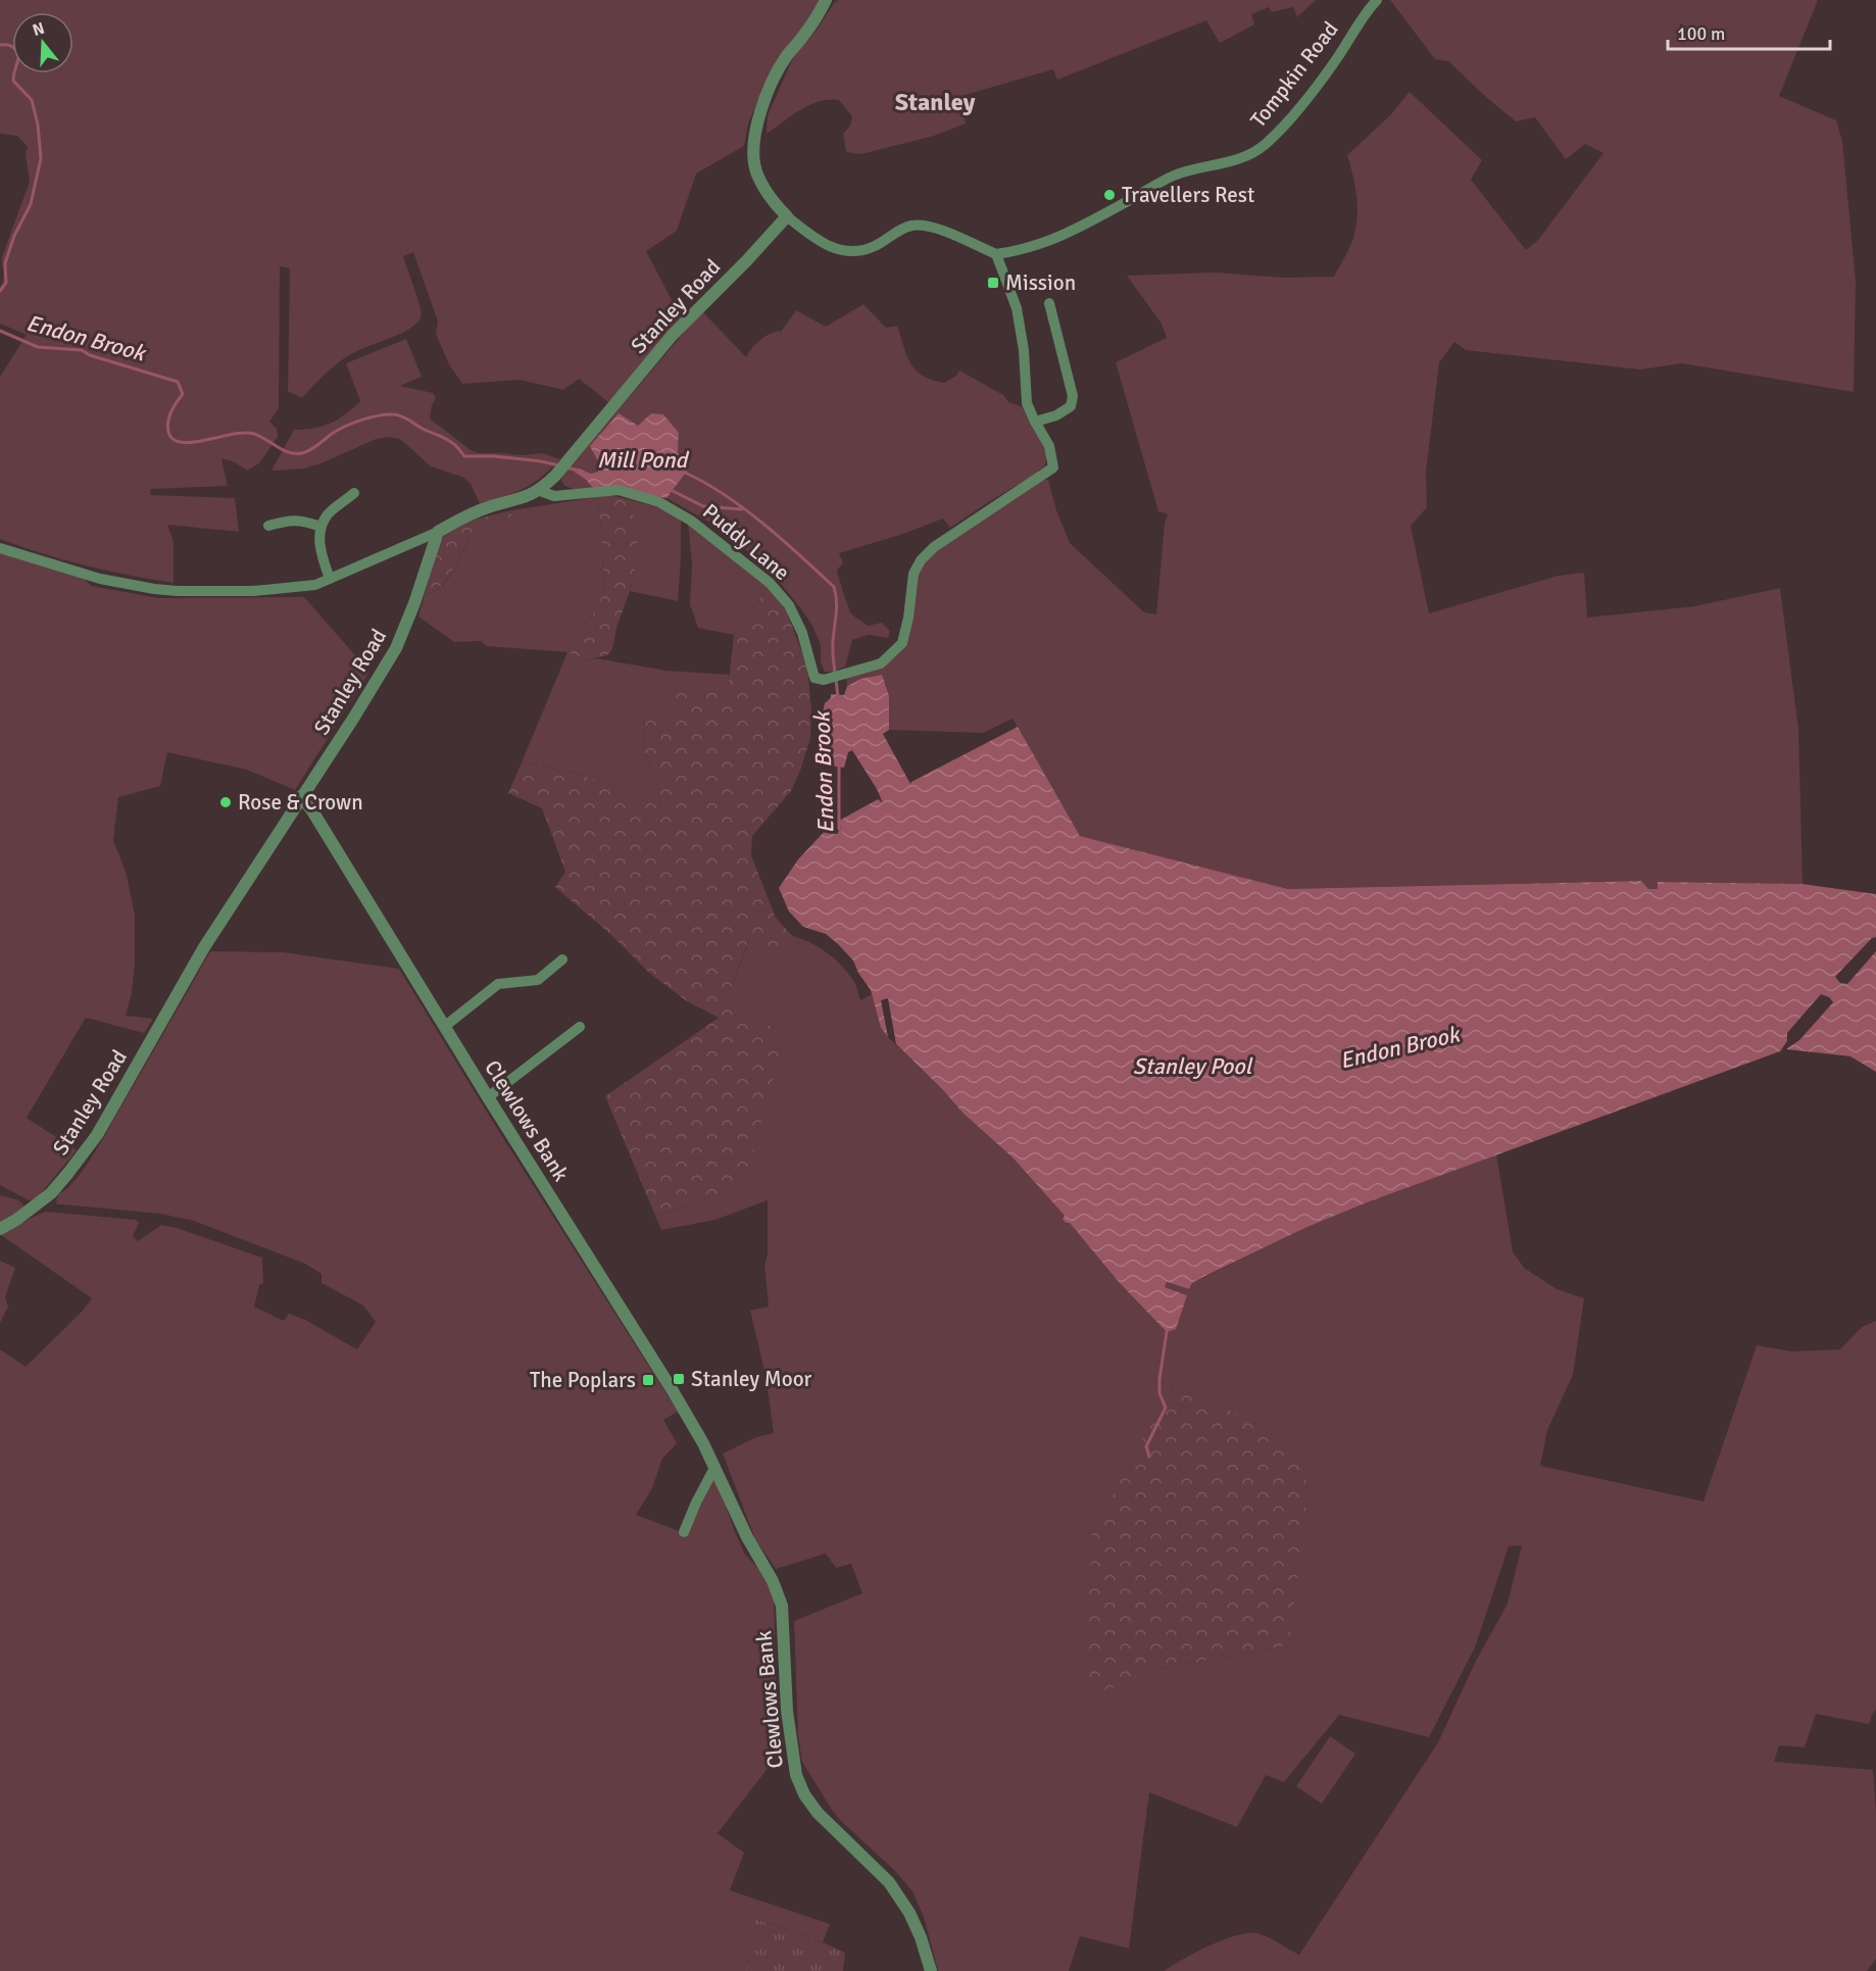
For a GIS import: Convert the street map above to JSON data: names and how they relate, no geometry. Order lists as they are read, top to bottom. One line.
{"streets":{"street":["Tompkin Road","Stanley Road","Puddy Lane","Clewlows Bank"]},"crossings":[["Tompkin Road","Puddy Lane"],["Stanley Road","Puddy Lane"],["Stanley Road","Clewlows Bank"]],"districts":["Stanley"],"water":["Endon Brook","Mill Pond","Stanley Pool"],"places":{"other":["Travellers Rest","Rose & Crown"],"transit":["Mission","Stanley Moor","The Poplars"]},"scale_bar":"100 m","north":"top"}
